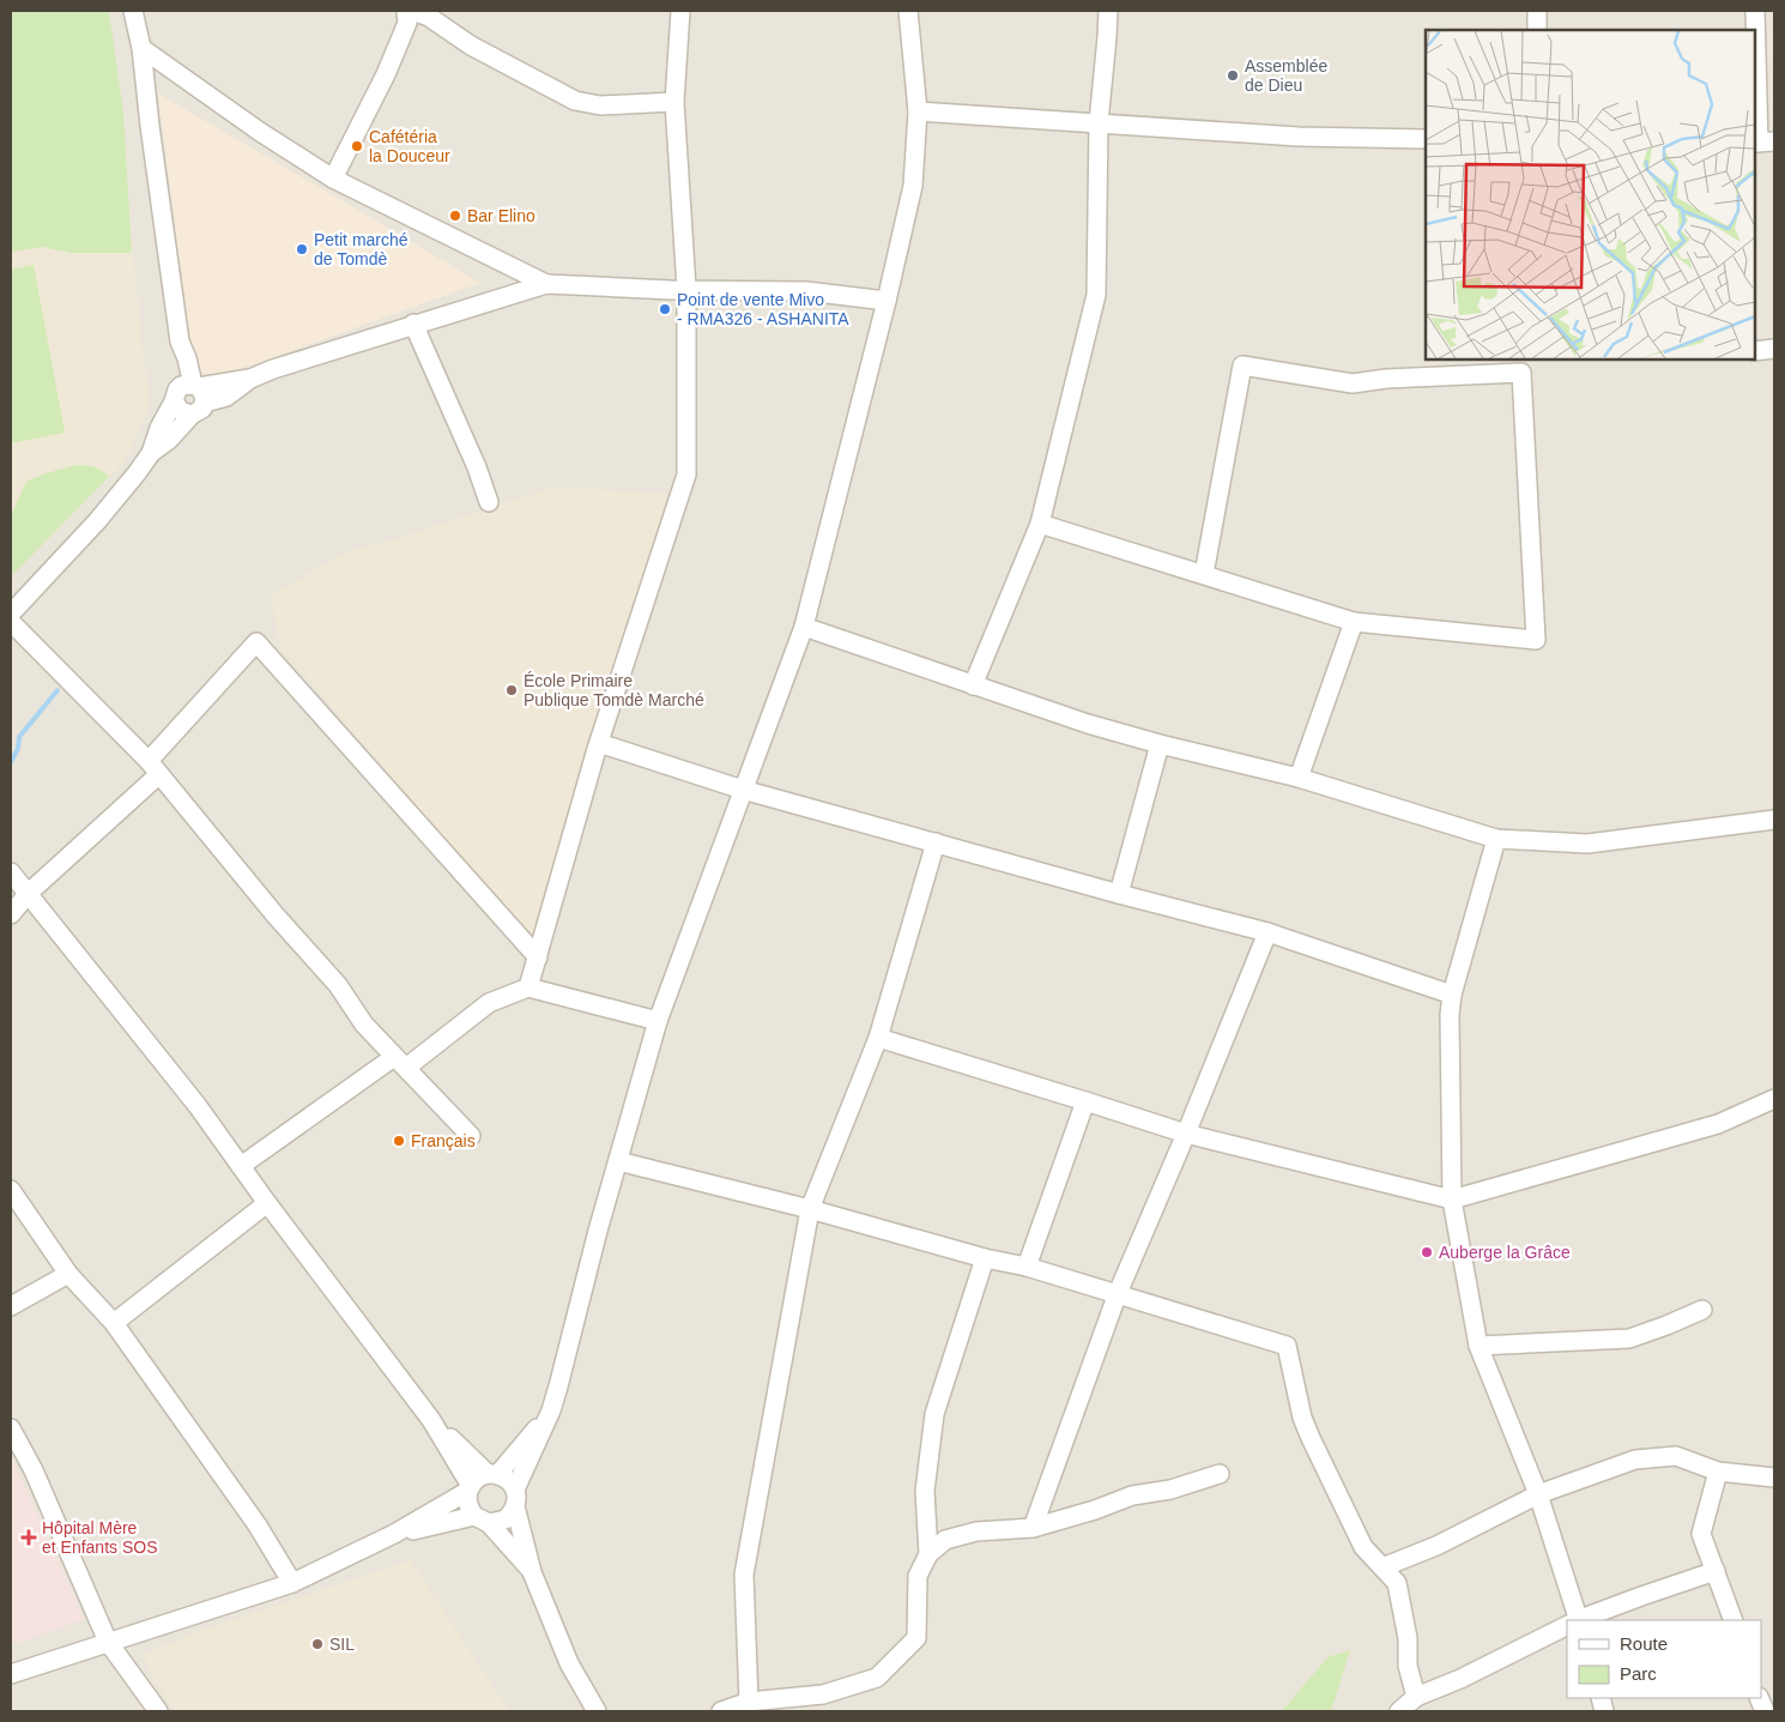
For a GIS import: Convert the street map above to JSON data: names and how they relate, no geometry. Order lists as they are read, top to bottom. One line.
{"places":{"other":["Assemblée de Dieu","Cafétéria la Douceur","Bar Elino","Petit marché de Tomdè","Point de vente Mivo - RMA326 - ASHANITA","École Primaire Publique Tomdè Marché","Français","Auberge la Grâce","SIL"],"health":["Hôpital Mère et Enfants SOS"]},"legend":["Route","Parc"]}
